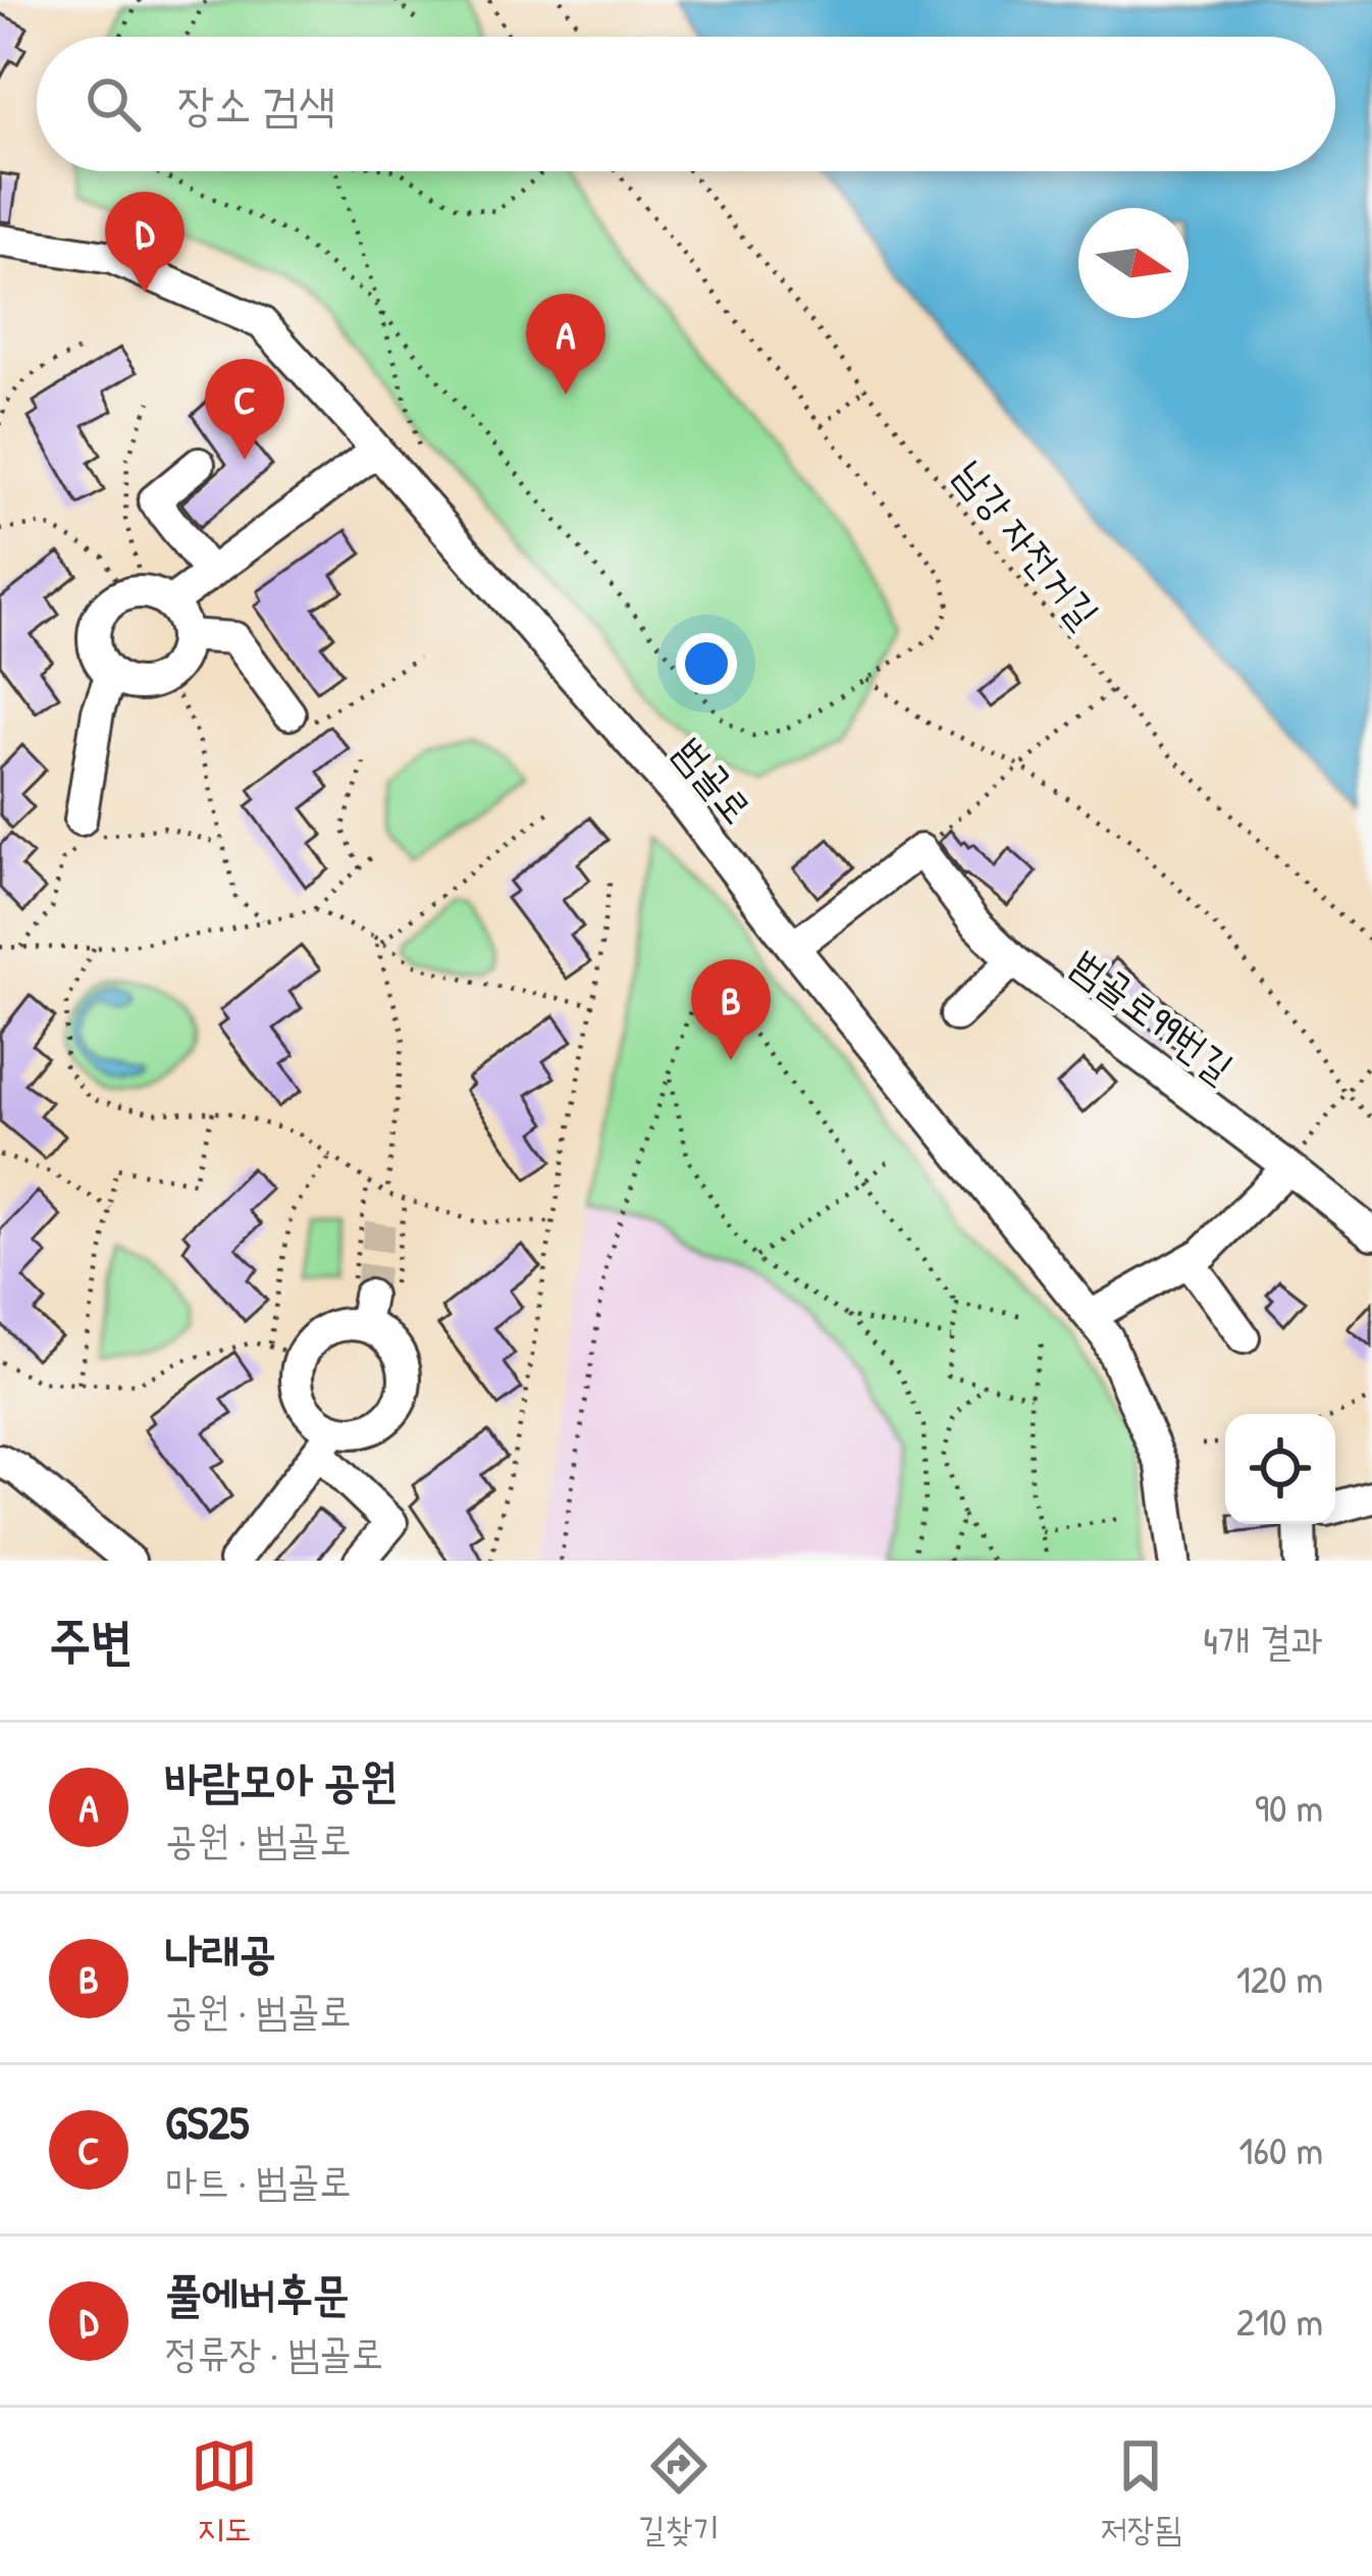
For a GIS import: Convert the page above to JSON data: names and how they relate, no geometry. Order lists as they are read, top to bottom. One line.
{"streets":{"street":["범골로","범골로99번길"],"path":["남강 자전거길"]},"north":"right","page":{"search":"장소 검색","pins":["D","A","C","B"],"heading":["주변","4개 결과"],"list":[{"mark":"A","name":"바람모아 공원","note":"공원 · 범골로","value":"90 m"},{"mark":"B","name":"나래공","note":"공원 · 범골로","value":"120 m"},{"mark":"C","name":"GS25","note":"마트 · 범골로","value":"160 m"},{"mark":"D","name":"풀에버후문","note":"정류장 · 범골로","value":"210 m"}],"nav":["지도","길찾기","저장됨"]}}
